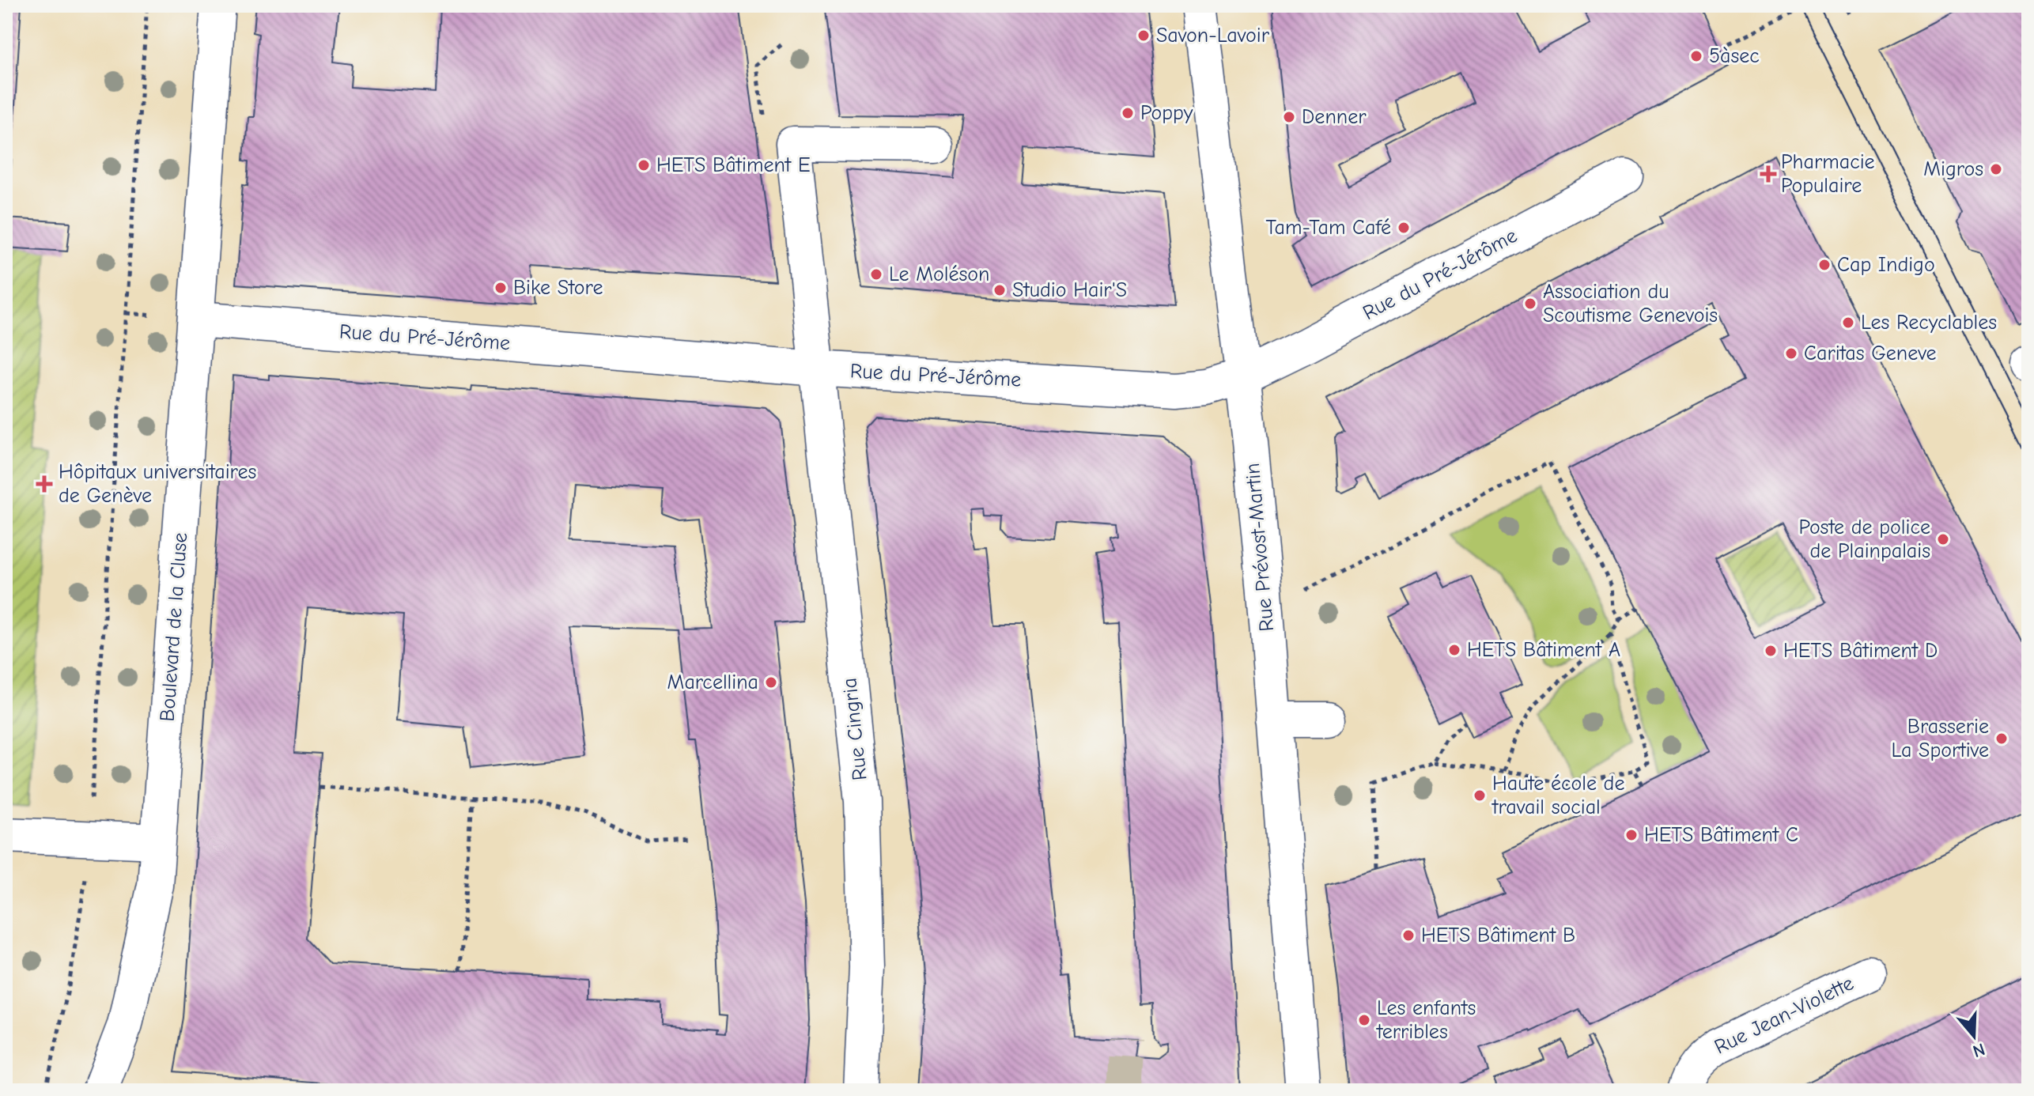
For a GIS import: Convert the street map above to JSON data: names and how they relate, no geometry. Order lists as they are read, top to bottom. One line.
{"streets":{"street":["Rue du Pré-Jérôme","Rue Prévost-Martin","Boulevard de la Cluse","Rue Cingria","Rue Jean-Violette"]},"crossings":[["Rue du Pré-Jérôme","Rue Prévost-Martin"],["Rue du Pré-Jérôme","Boulevard de la Cluse"],["Rue du Pré-Jérôme","Rue Cingria"]],"places":{"other":["Savon-Lavoir","5àsec","Poppy","Denner","HETS Bâtiment E","Migros","Tam-Tam Café","Cap Indigo","Le Moléson","Bike Store","Studio Hair'S","Association du Scoutisme Genevois","Les Recyclables","Caritas Geneve","Poste de police de Plainpalais","HETS Bâtiment A","HETS Bâtiment D","Marcellina","Brasserie La Sportive","Haute école de travail social","HETS Bâtiment C","HETS Bâtiment B","Les enfants terribles"],"health":["Pharmacie Populaire","Hôpitaux universitaires de Genève"]},"north":"bottom"}
